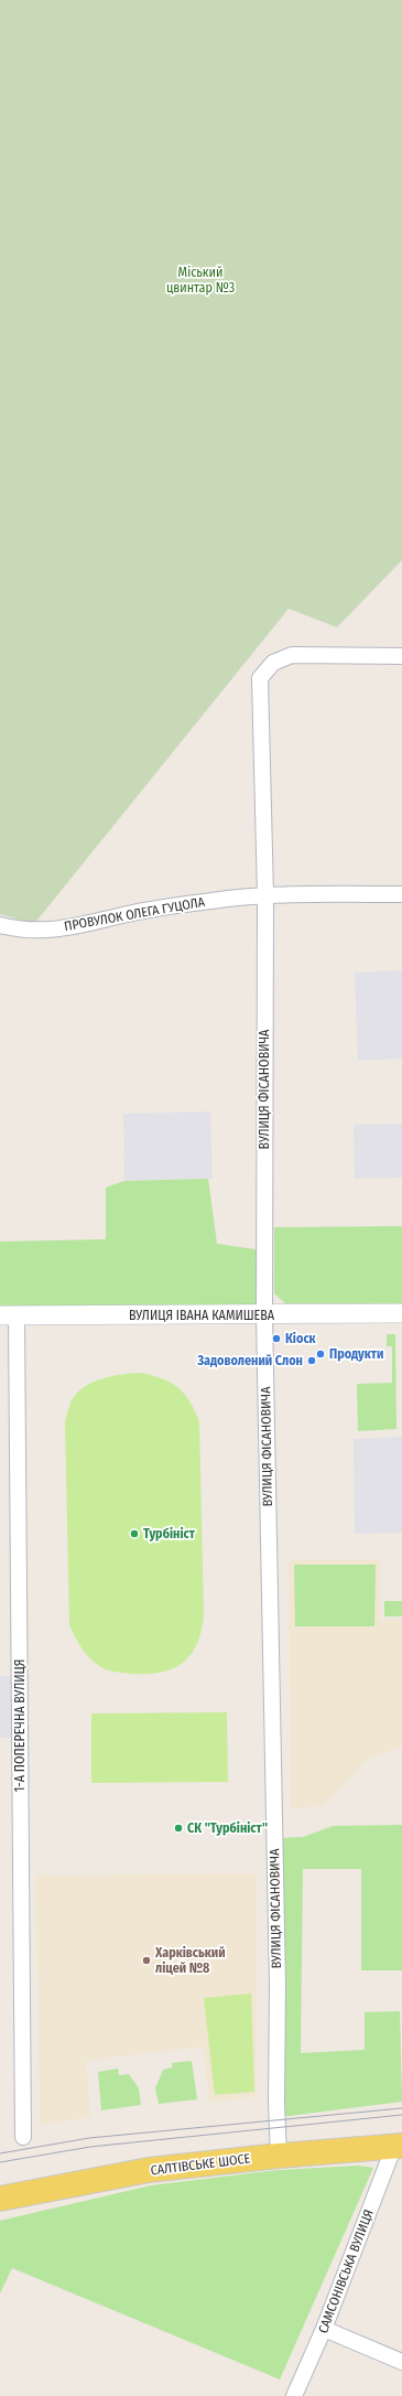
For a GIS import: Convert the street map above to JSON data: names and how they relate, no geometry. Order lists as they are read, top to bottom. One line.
{"streets":{"main road":["САЛТІВСЬКЕ ШОСЕ"],"street":["ПРОВУЛОК ОЛЕГА ГУЦОЛА","ВУЛИЦЯ ФІСАНОВИЧА","ВУЛИЦЯ ІВАНА КАМИШЕВА","1-А ПОПЕРЕЧНА ВУЛИЦЯ","САМСОНІВСЬКА ВУЛИЦЯ"]},"crossings":[["ПРОВУЛОК ОЛЕГА ГУЦОЛА","ВУЛИЦЯ ФІСАНОВИЧА"],["ВУЛИЦЯ ФІСАНОВИЧА","ВУЛИЦЯ ІВАНА КАМИШЕВА"],["ВУЛИЦЯ ФІСАНОВИЧА","САЛТІВСЬКЕ ШОСЕ"],["ВУЛИЦЯ ІВАНА КАМИШЕВА","1-А ПОПЕРЕЧНА ВУЛИЦЯ"],["САЛТІВСЬКЕ ШОСЕ","САМСОНІВСЬКА ВУЛИЦЯ"]],"parks":["Міський цвинтар №3"],"places":["Кіоск","Продукти","Задоволений Слон","Турбініст","СК \"Турбініст\"","Харківський ліцей №8"]}
